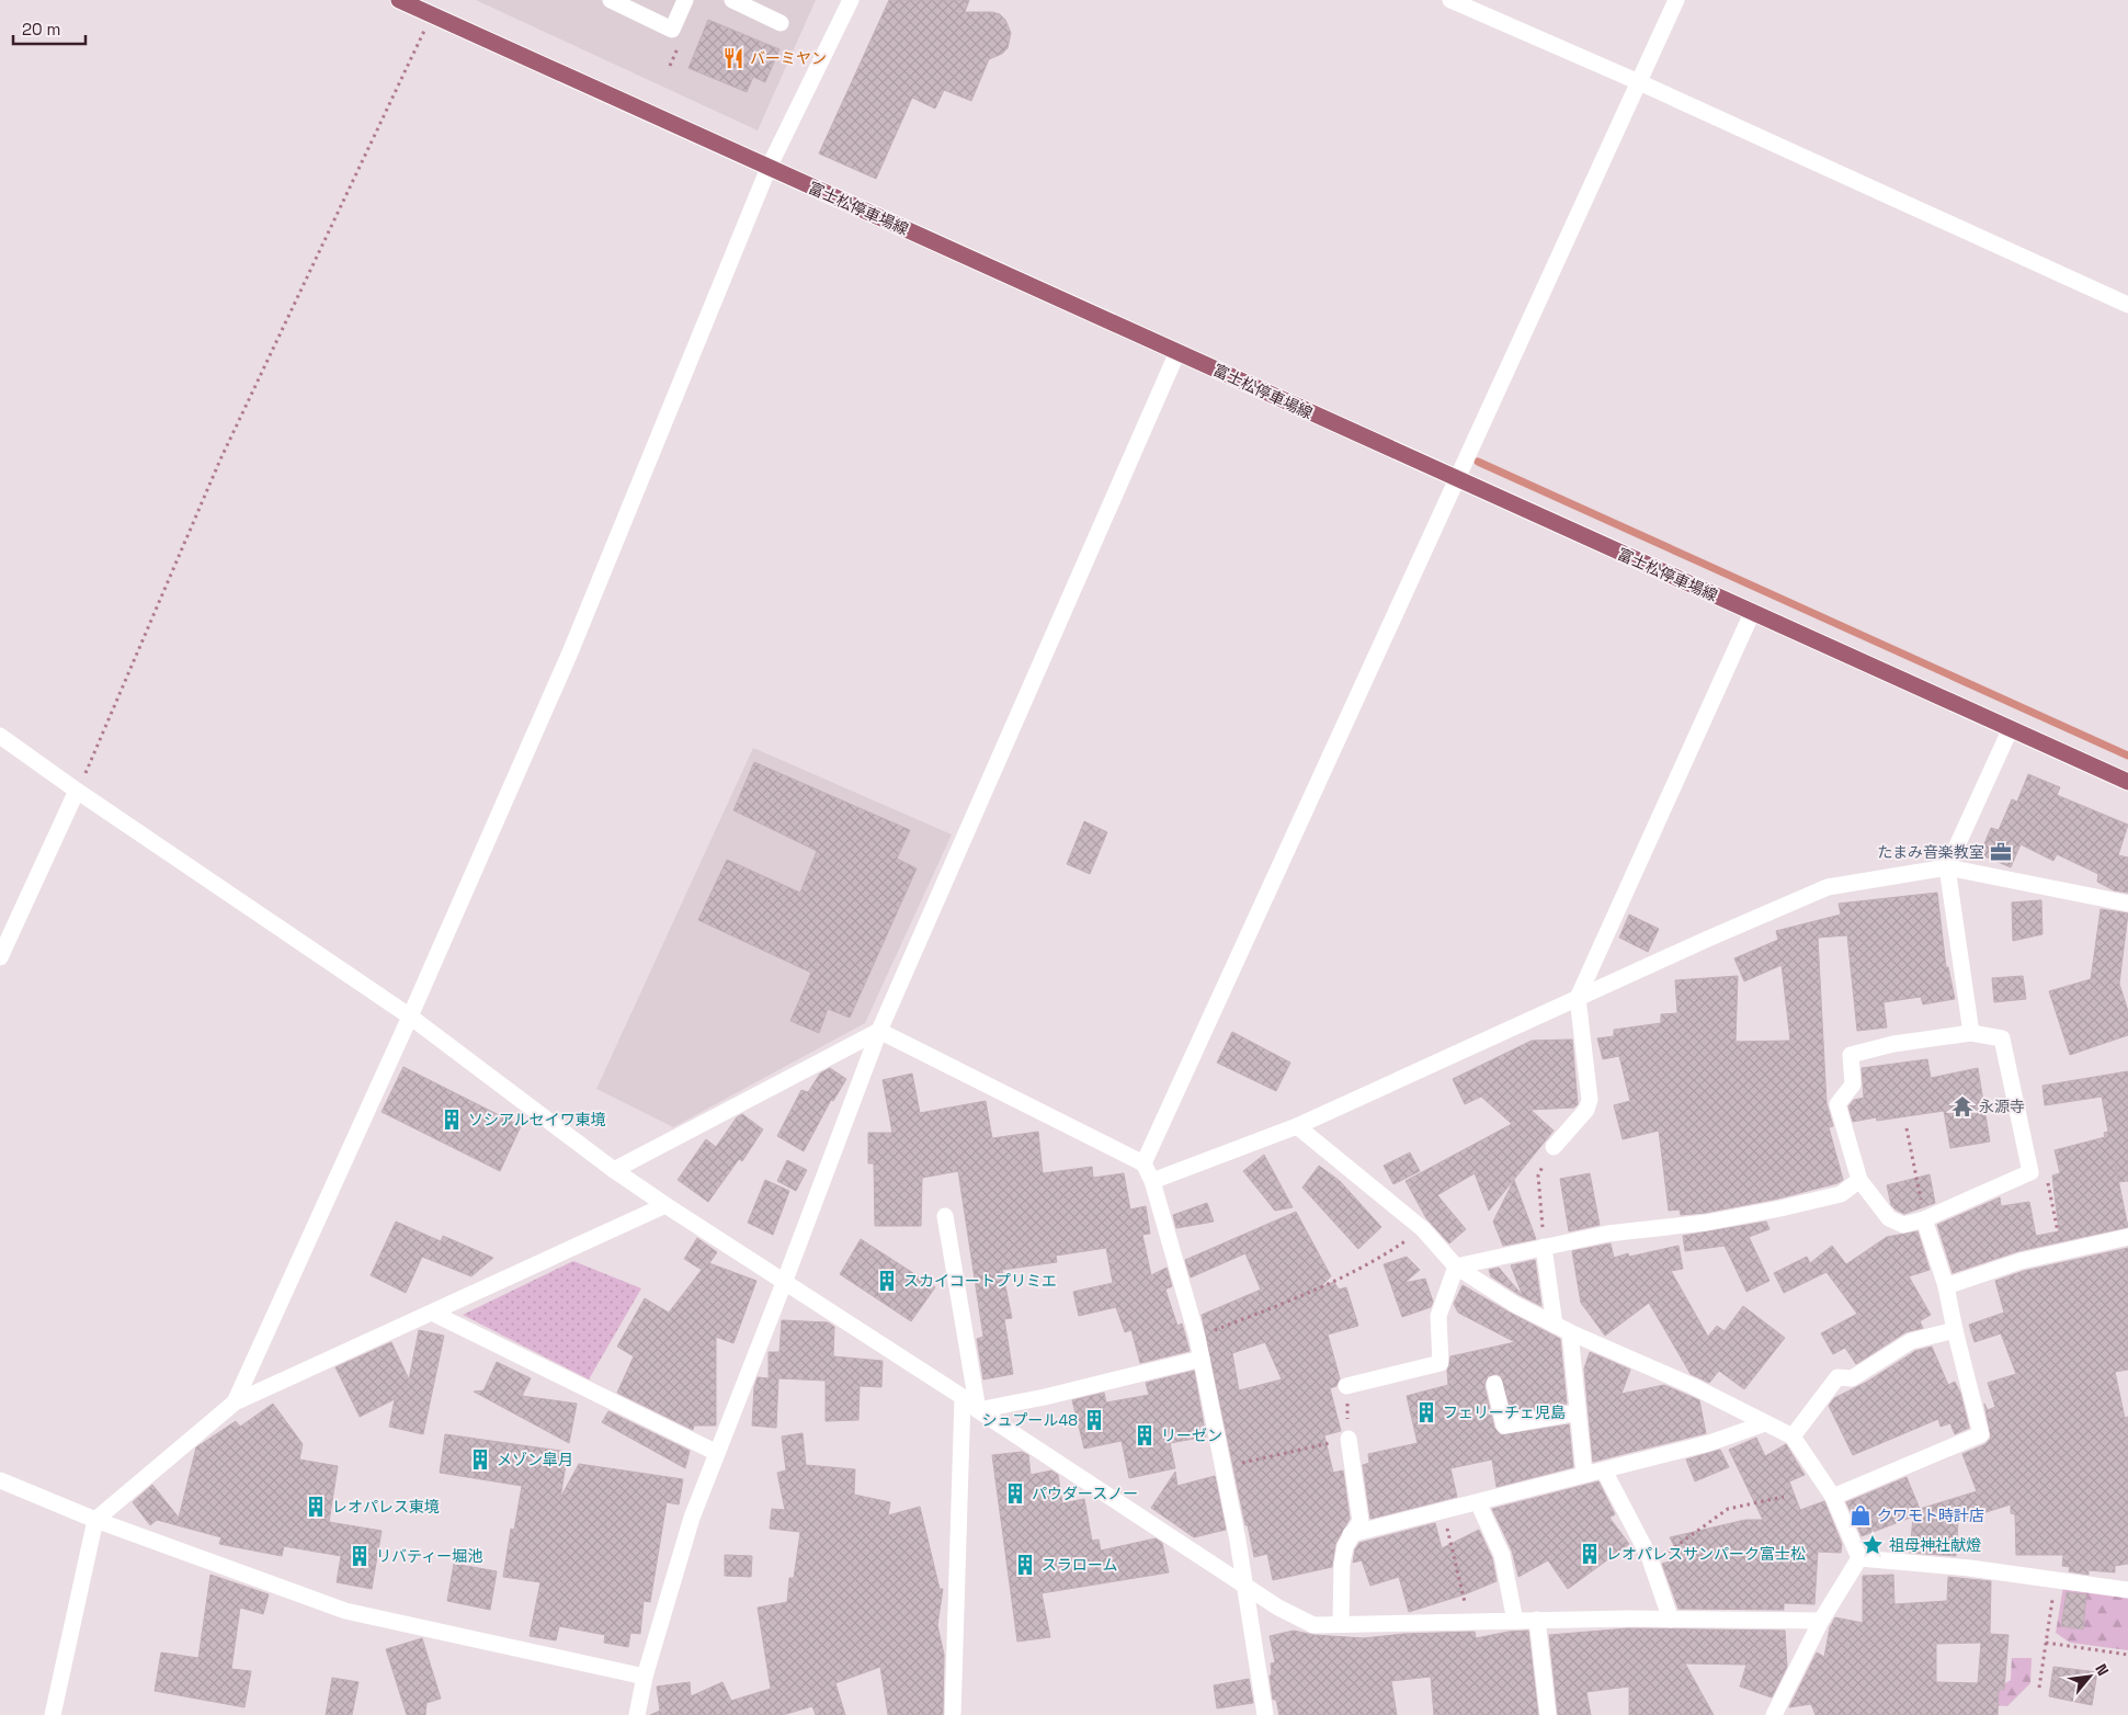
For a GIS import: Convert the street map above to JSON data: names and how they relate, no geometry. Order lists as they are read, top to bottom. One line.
{"streets":{"main road":["富士松停車場線"]},"places":{"restaurant":["バーミヤン"],"office":["たまみ音楽教室"],"temple":["永源寺"],"building":["ソシアルセイワ東境","スカイコートプリミエ","フェリーチェ児島","シュプール48","リーゼン","メゾン皐月","パウダースノー","レオパレス東境","レオパレスサンパーク富士松","リバティー堀池","スラローム"],"shop":["クワモト時計店"],"place":["祖母神社献燈"]},"scale_bar":"20 m","north":"top right"}
